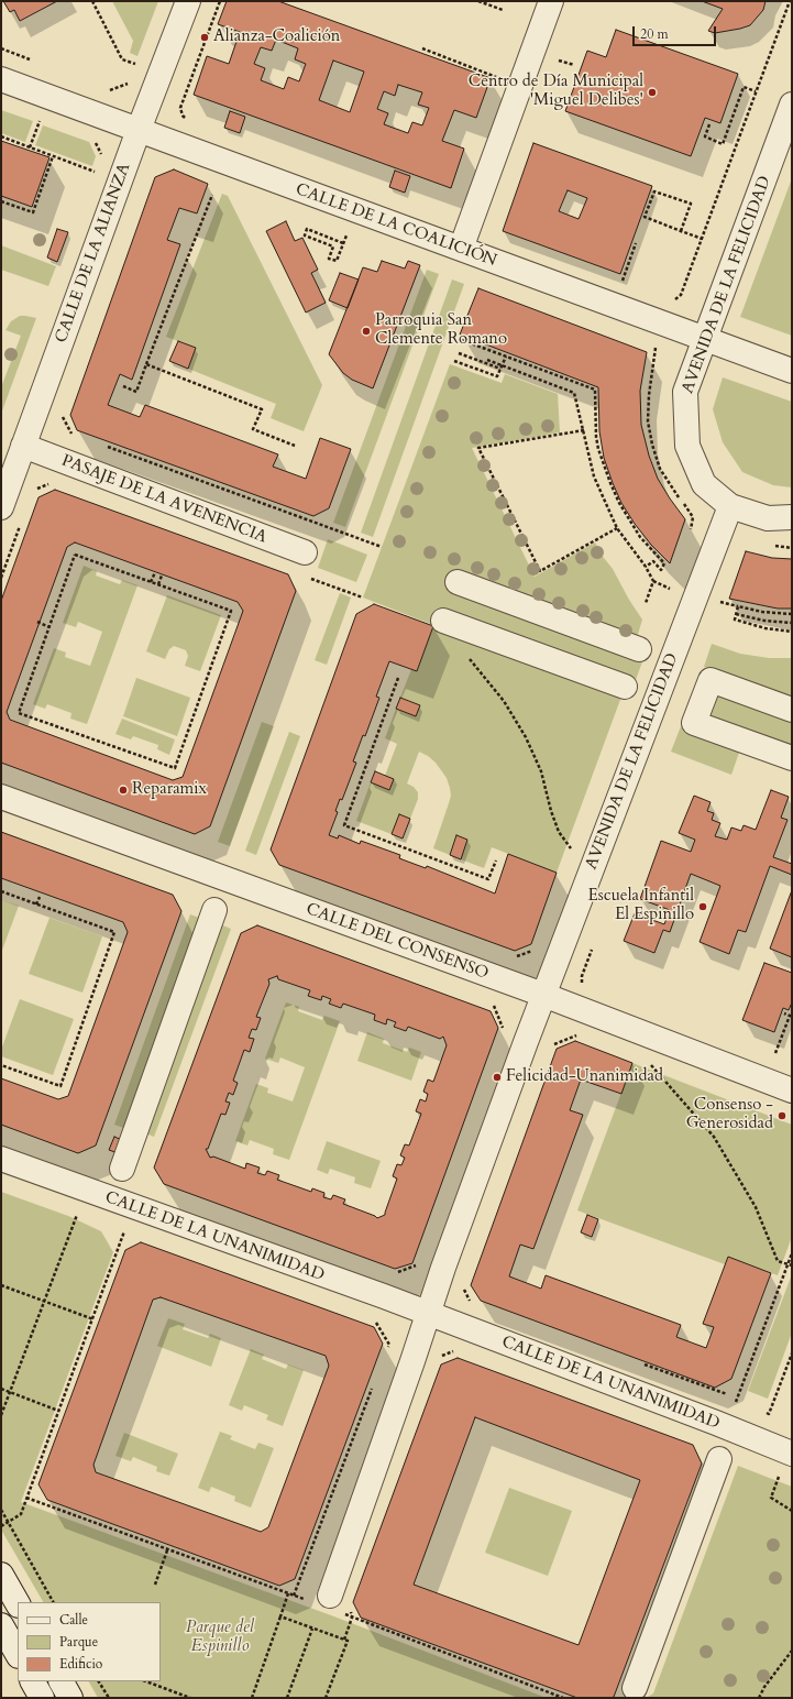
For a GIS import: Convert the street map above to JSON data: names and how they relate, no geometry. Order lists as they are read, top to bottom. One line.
{"streets":{"street":["CALLE DE LA COALICIÓN","CALLE DE LA ALIANZA","AVENIDA DE LA FELICIDAD","PASAJE DE LA AVENENCIA","CALLE DEL CONSENSO","CALLE DE LA UNANIMIDAD"]},"crossings":[["CALLE DE LA COALICIÓN","CALLE DE LA ALIANZA"],["CALLE DE LA COALICIÓN","AVENIDA DE LA FELICIDAD"],["CALLE DE LA ALIANZA","PASAJE DE LA AVENENCIA"],["AVENIDA DE LA FELICIDAD","CALLE DEL CONSENSO"],["AVENIDA DE LA FELICIDAD","CALLE DE LA UNANIMIDAD"]],"parks":["Parque del Espinillo"],"places":["Alianza-Coalición","Centro de Día Municipal 'Miguel Delibes'","Parroquia San Clemente Romano","Reparamix","Escuela Infantil El Espinillo","Felicidad-Unanimidad","Consenso - Generosidad"],"legend":["Calle","Parque","Edificio"],"scale_bar":"20 m"}
